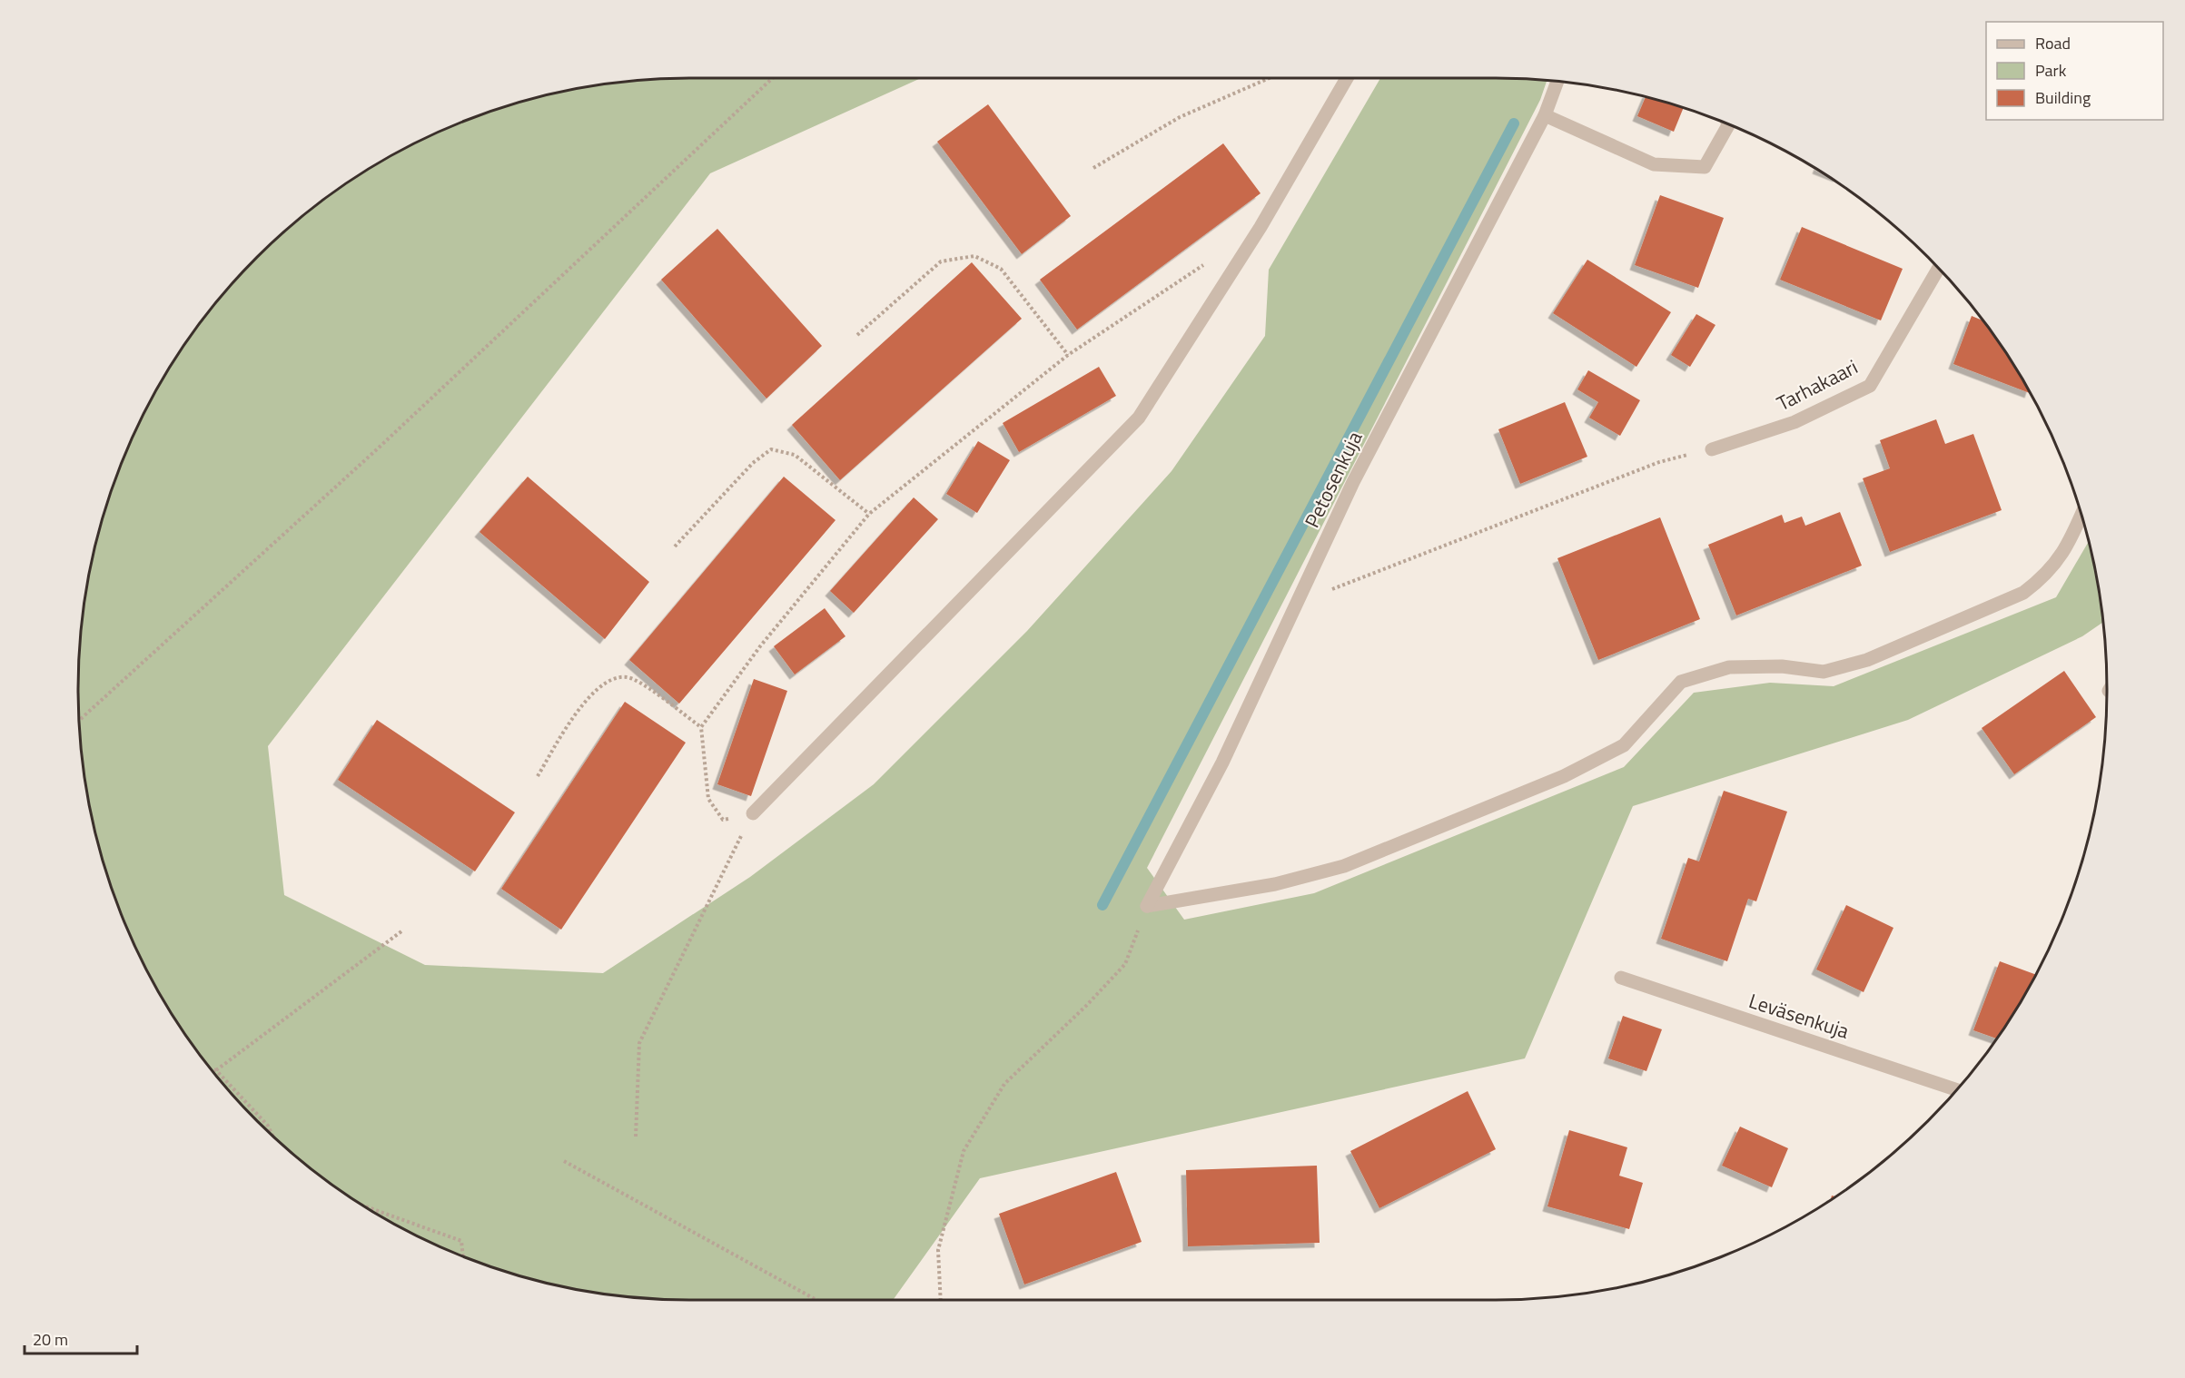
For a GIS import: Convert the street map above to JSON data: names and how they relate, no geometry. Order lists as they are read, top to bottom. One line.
{"streets":{"street":["Tarhakaari","Petosenkuja","Leväsenkuja"]},"legend":["Road","Park","Building"],"scale_bar":"20 m"}
